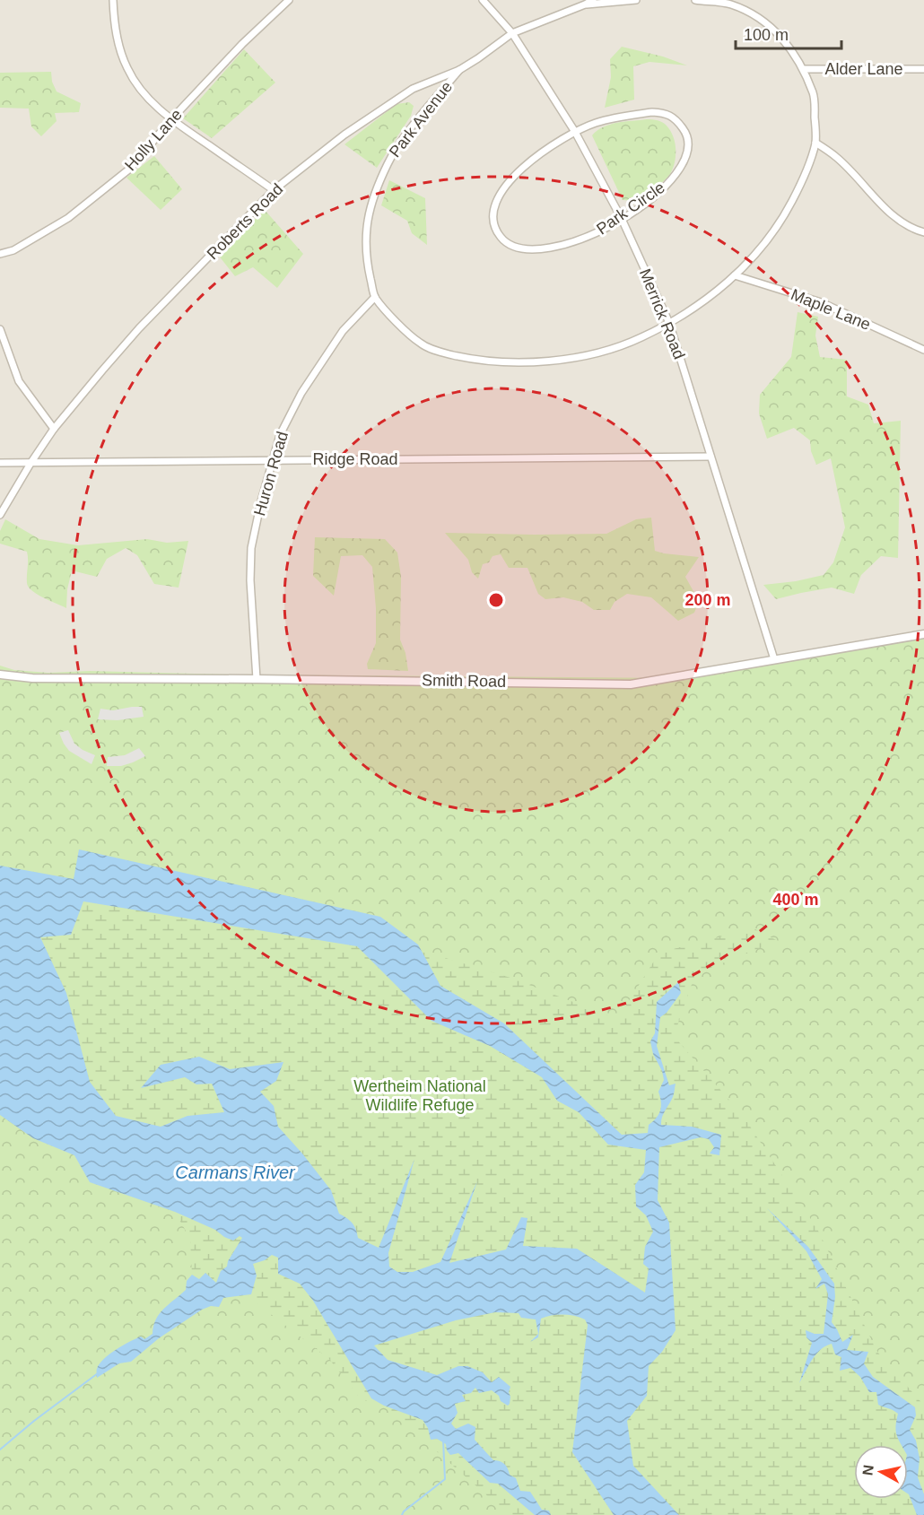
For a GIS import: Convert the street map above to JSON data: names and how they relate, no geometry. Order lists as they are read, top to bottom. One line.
{"streets":{"street":["Alder Lane","Park Avenue","Holly Lane","Park Circle","Roberts Road","Maple Lane","Merrick Road","Ridge Road","Huron Road","Smith Road"]},"crossings":[["Park Avenue","Roberts Road"],["Park Avenue","Huron Road"],["Park Circle","Merrick Road"],["Roberts Road","Merrick Road"],["Roberts Road","Ridge Road"],["Merrick Road","Ridge Road"],["Merrick Road","Smith Road"],["Ridge Road","Huron Road"],["Huron Road","Smith Road"]],"water":["Carmans River"],"parks":["Wertheim National Wildlife Refuge"],"scale_bar":"100 m","north":"left","rings":["200 m","400 m"]}
